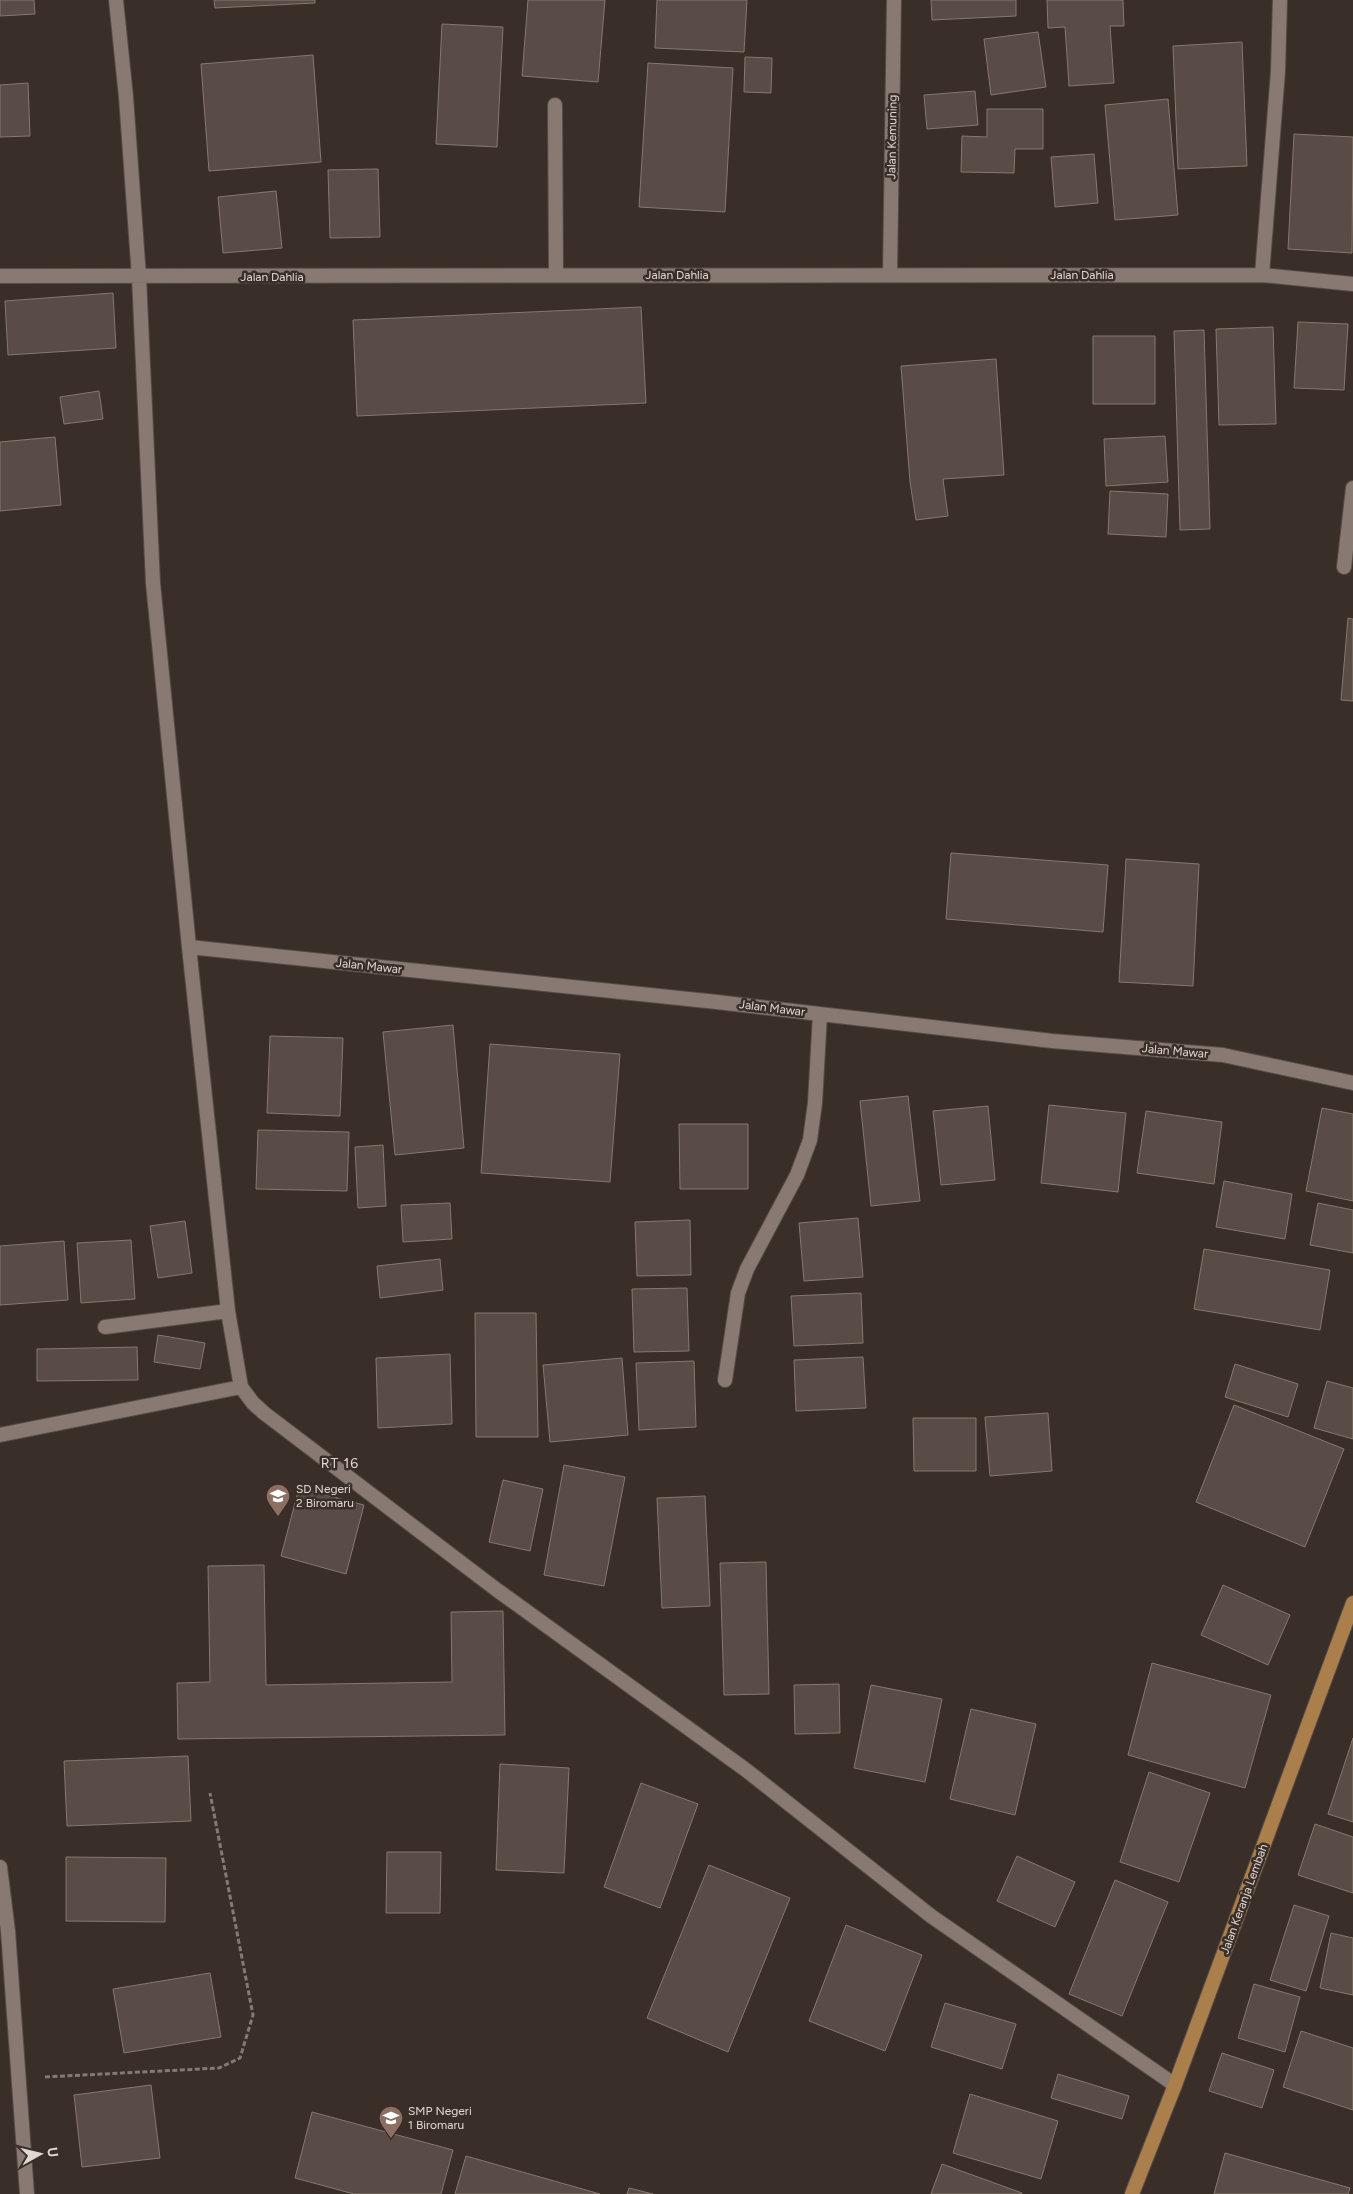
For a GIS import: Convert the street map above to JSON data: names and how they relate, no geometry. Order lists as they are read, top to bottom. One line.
{"streets":{"main road":["Jalan Keranja Lembah"],"street":["Jalan Kemuning","Jalan Dahlia","Jalan Mawar"]},"crossings":[["Jalan Kemuning","Jalan Dahlia"]],"districts":["RT 16"],"places":{"school or university":["SD Negeri 2 Biromaru","SMP Negeri 1 Biromaru"]},"north":"right"}
